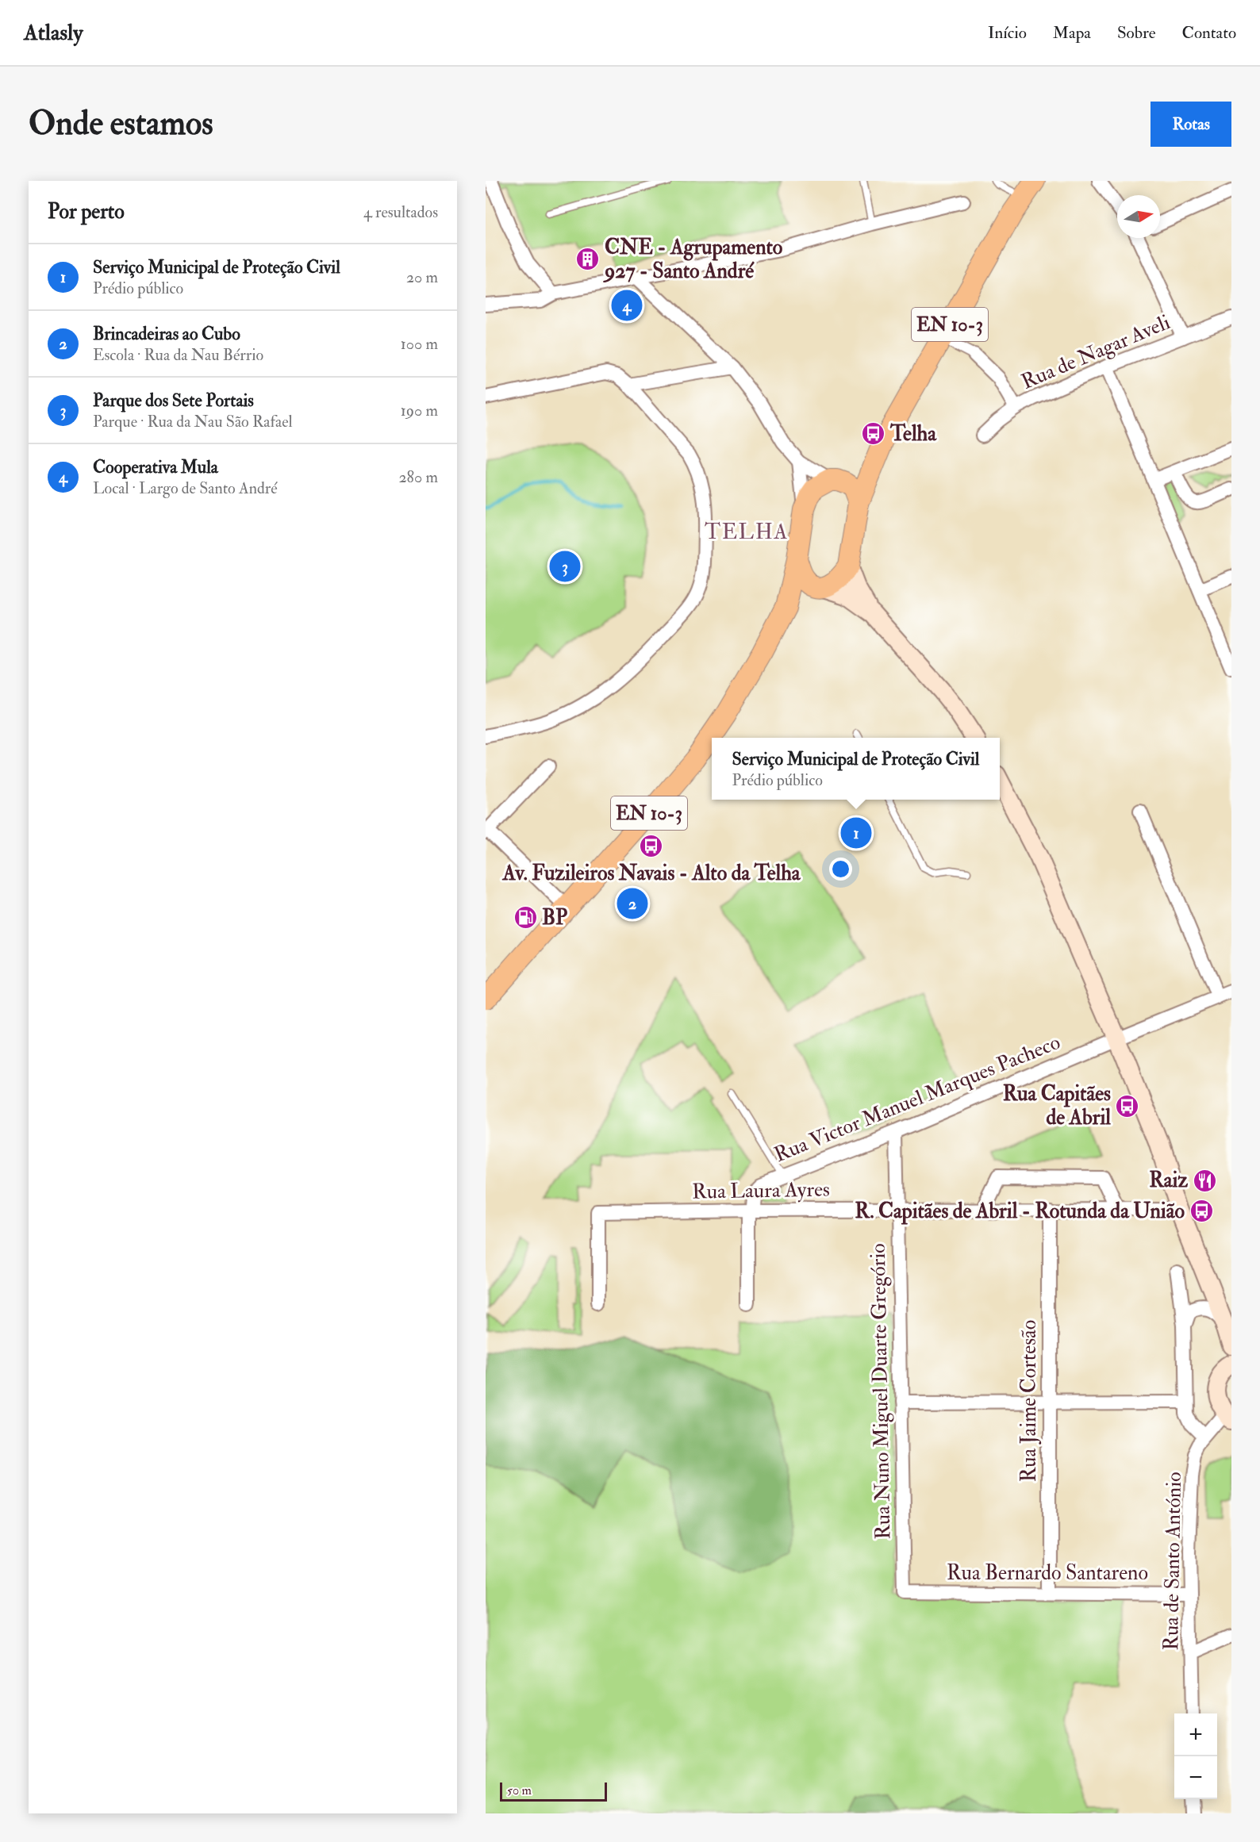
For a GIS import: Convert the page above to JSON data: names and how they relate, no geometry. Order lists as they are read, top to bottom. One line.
{"streets":{"main road":["EN 10-3"],"street":["Rua de Nagar Aveli","Rua Victor Manuel Marques Pacheco","Rua Laura Ayres","Rua Nuno Miguel Duarte Gregório","Rua Jaime Cortesão","Rua de Santo António","Rua Bernardo Santareno"]},"crossings":[["Rua Victor Manuel Marques Pacheco","Rua Laura Ayres"],["Rua Victor Manuel Marques Pacheco","Rua Nuno Miguel Duarte Gregório"],["Rua Laura Ayres","Rua Nuno Miguel Duarte Gregório"],["Rua Laura Ayres","Rua Jaime Cortesão"],["Rua Nuno Miguel Duarte Gregório","Rua Bernardo Santareno"],["Rua Jaime Cortesão","Rua Bernardo Santareno"],["Rua de Santo António","Rua Bernardo Santareno"]],"districts":["TELHA"],"places":{"building":["CNE - Agrupamento 927 - Santo André"],"bus stop":["Telha","Av. Fuzileiros Navais - Alto da Telha","Rua Capitães de Abril","R. Capitães de Abril - Rotunda da União"],"fuel station":["BP"],"restaurant":["Raiz"]},"scale_bar":"50 m","north":"right","page":{"header":"Atlasly","nav":["Início","Mapa","Sobre","Contato"],"buttons":"Rotas","title":"Onde estamos","heading":["Por perto","4 resultados"],"list":[{"mark":"1","name":"Serviço Municipal de Proteção Civil","note":"Prédio público","value":"20 m"},{"mark":"2","name":"Brincadeiras ao Cubo","note":"Escola · Rua da Nau Bérrio","value":"100 m"},{"mark":"3","name":"Parque dos Sete Portais","note":"Parque · Rua da Nau São Rafael","value":"190 m"},{"mark":"4","name":"Cooperativa Mula","note":"Local · Largo de Santo André","value":"280 m"}],"pins":["4","3","1","2"],"popup":["Serviço Municipal de Proteção Civil","Prédio público"],"map_buttons":["+","−"],"scale":"50 m"}}
